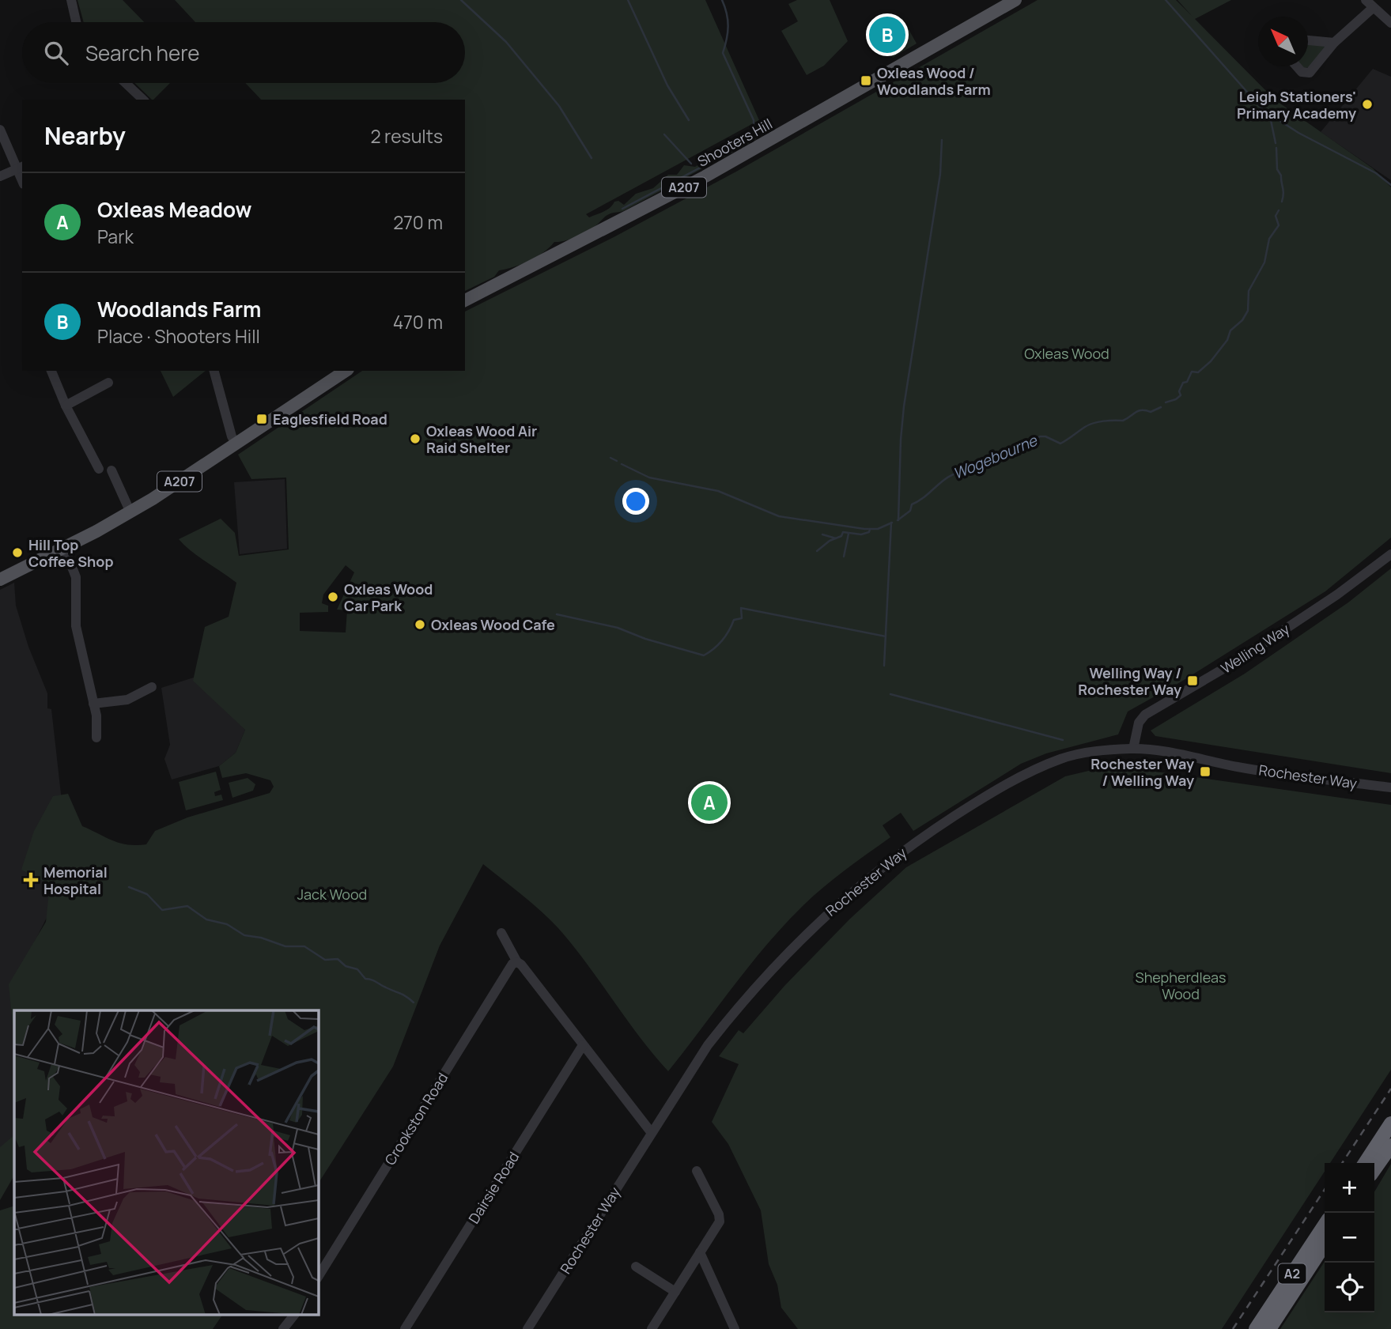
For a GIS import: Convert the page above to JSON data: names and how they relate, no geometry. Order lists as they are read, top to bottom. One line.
{"streets":{"highway":["A2"],"main road":["Shooters Hill","A207"],"street":["Welling Way","Rochester Way","Crookston Road","Dairsie Road"]},"crossings":[["Welling Way","Rochester Way"]],"water":["Wogebourne"],"parks":["Oxleas Wood","Jack Wood","Shepherdleas Wood"],"places":{"transit":["Oxleas Wood / Woodlands Farm","Eaglesfield Road","Welling Way / Rochester Way","Rochester Way / Welling Way"],"other":["Leigh Stationers' Primary Academy","Oxleas Wood Air Raid Shelter","Hill Top Coffee Shop","Oxleas Wood Car Park","Oxleas Wood Cafe"],"health":["Memorial Hospital"]},"north":"top left","page":{"pins":["B","A"],"search":"Search here","heading":["Nearby","2 results"],"list":[{"mark":"A","name":"Oxleas Meadow","note":"Park","value":"270 m"},{"mark":"B","name":"Woodlands Farm","note":"Place · Shooters Hill","value":"470 m"}],"map_buttons":["+","−"]}}
